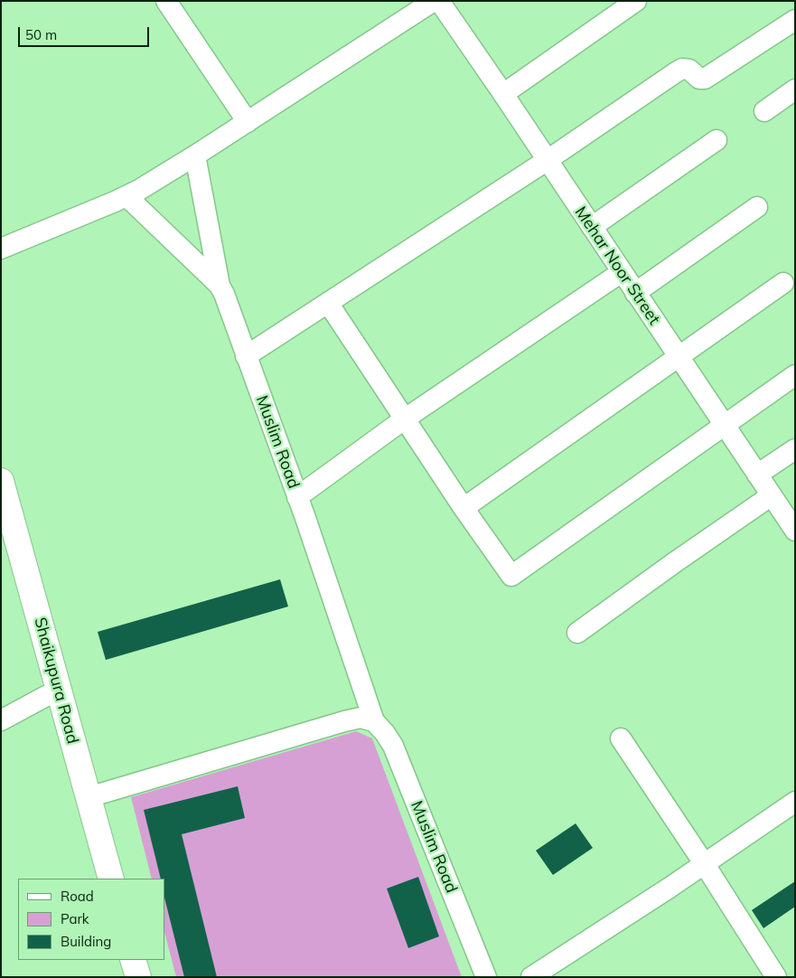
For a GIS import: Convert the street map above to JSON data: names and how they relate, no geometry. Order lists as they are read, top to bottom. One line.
{"streets":{"main road":["Shaikupura Road"],"street":["Mehar Noor Street","Muslim Road"]},"legend":["Road","Park","Building"],"scale_bar":"50 m"}
